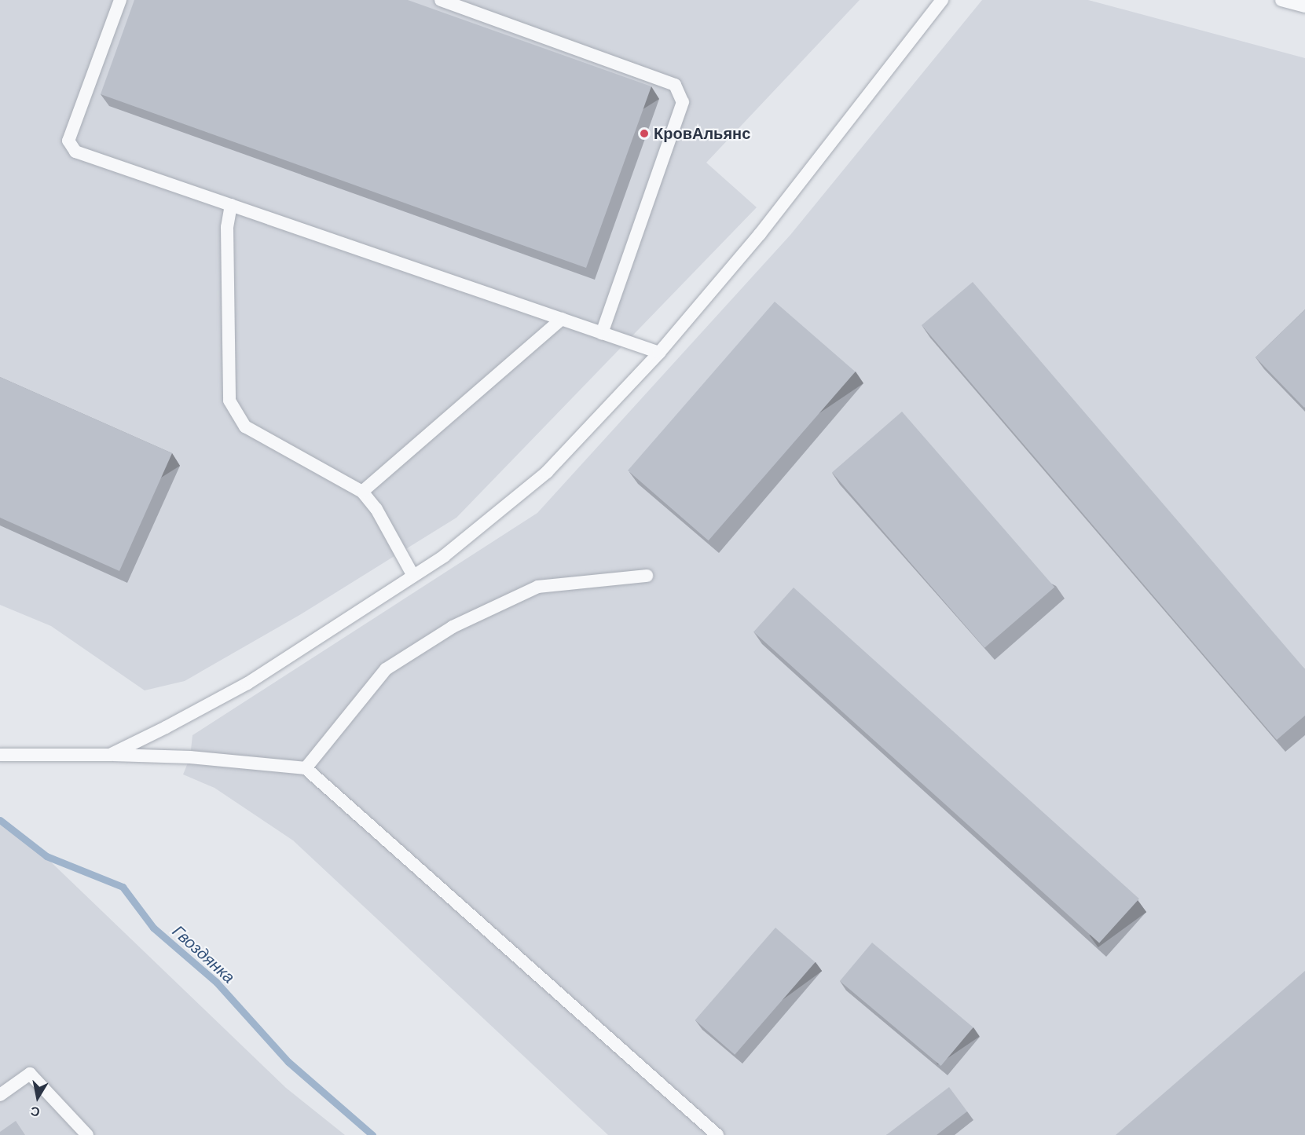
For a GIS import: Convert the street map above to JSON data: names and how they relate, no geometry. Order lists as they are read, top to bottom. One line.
{"water":["Гвоздянка"],"places":["КровАльянс"],"north":"bottom"}
